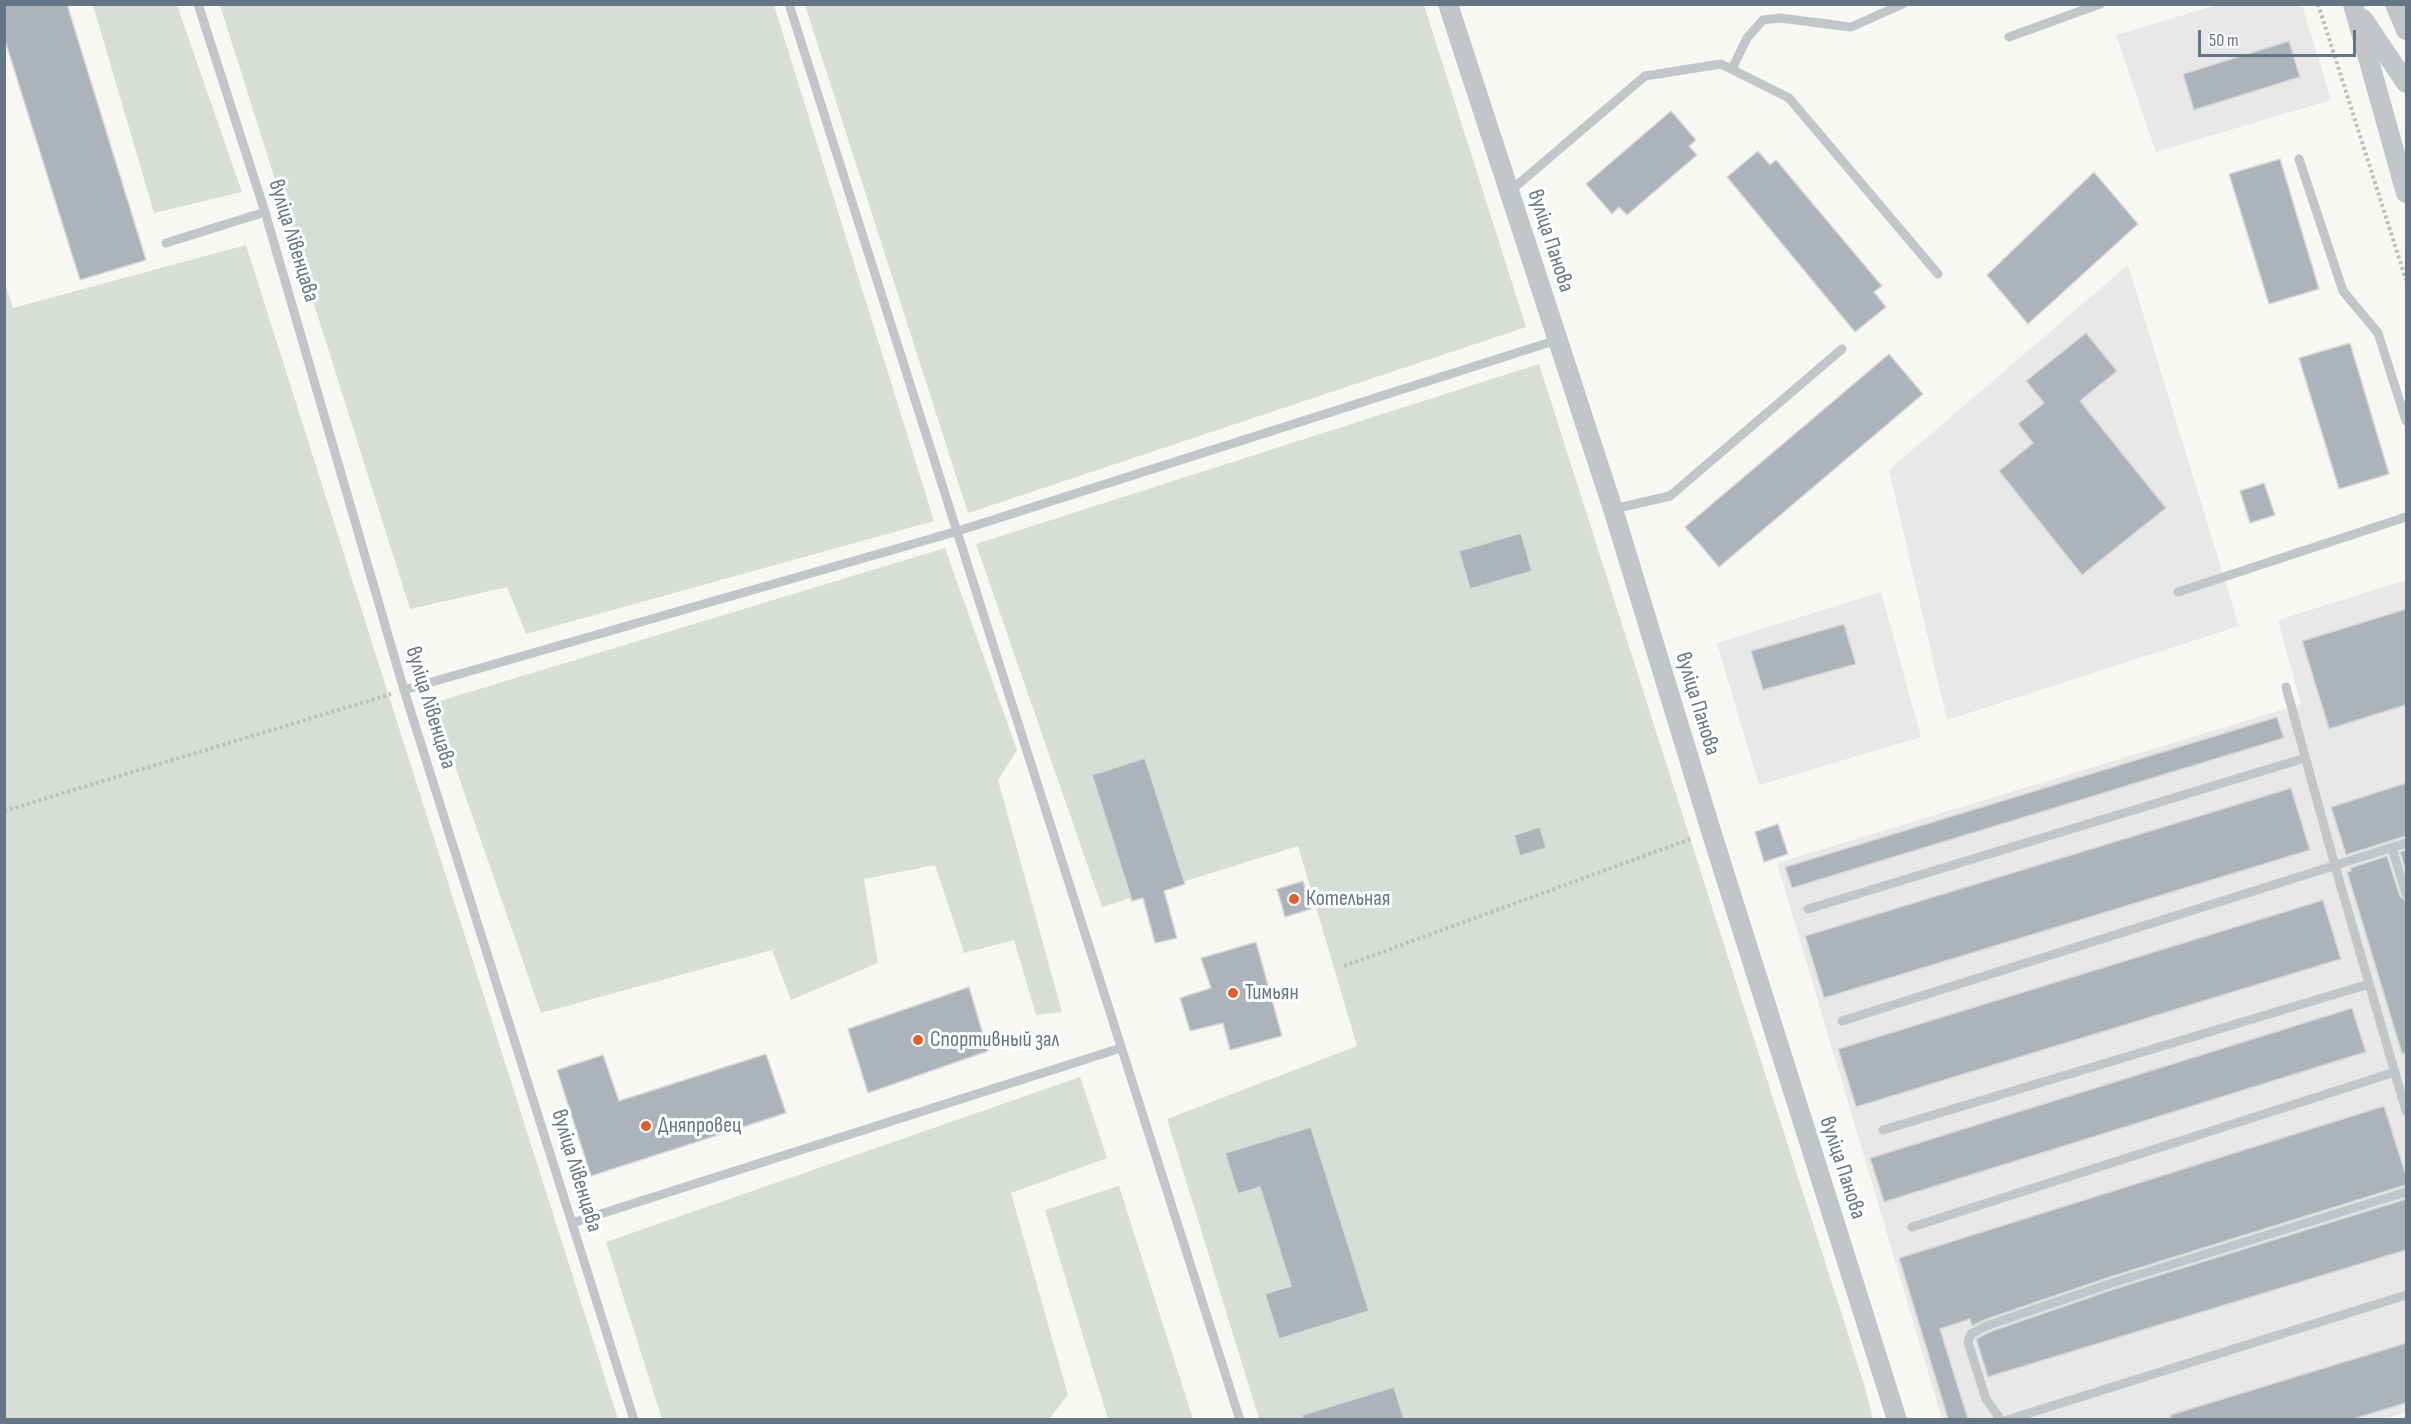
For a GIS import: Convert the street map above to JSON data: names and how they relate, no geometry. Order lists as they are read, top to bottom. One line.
{"streets":{"street":["вуліца Панова"],"lane":["вуліца Лівенцава"]},"places":["Котельная","Тимьян","Спортивный зал","Дняпровец"],"scale_bar":"50 m"}
